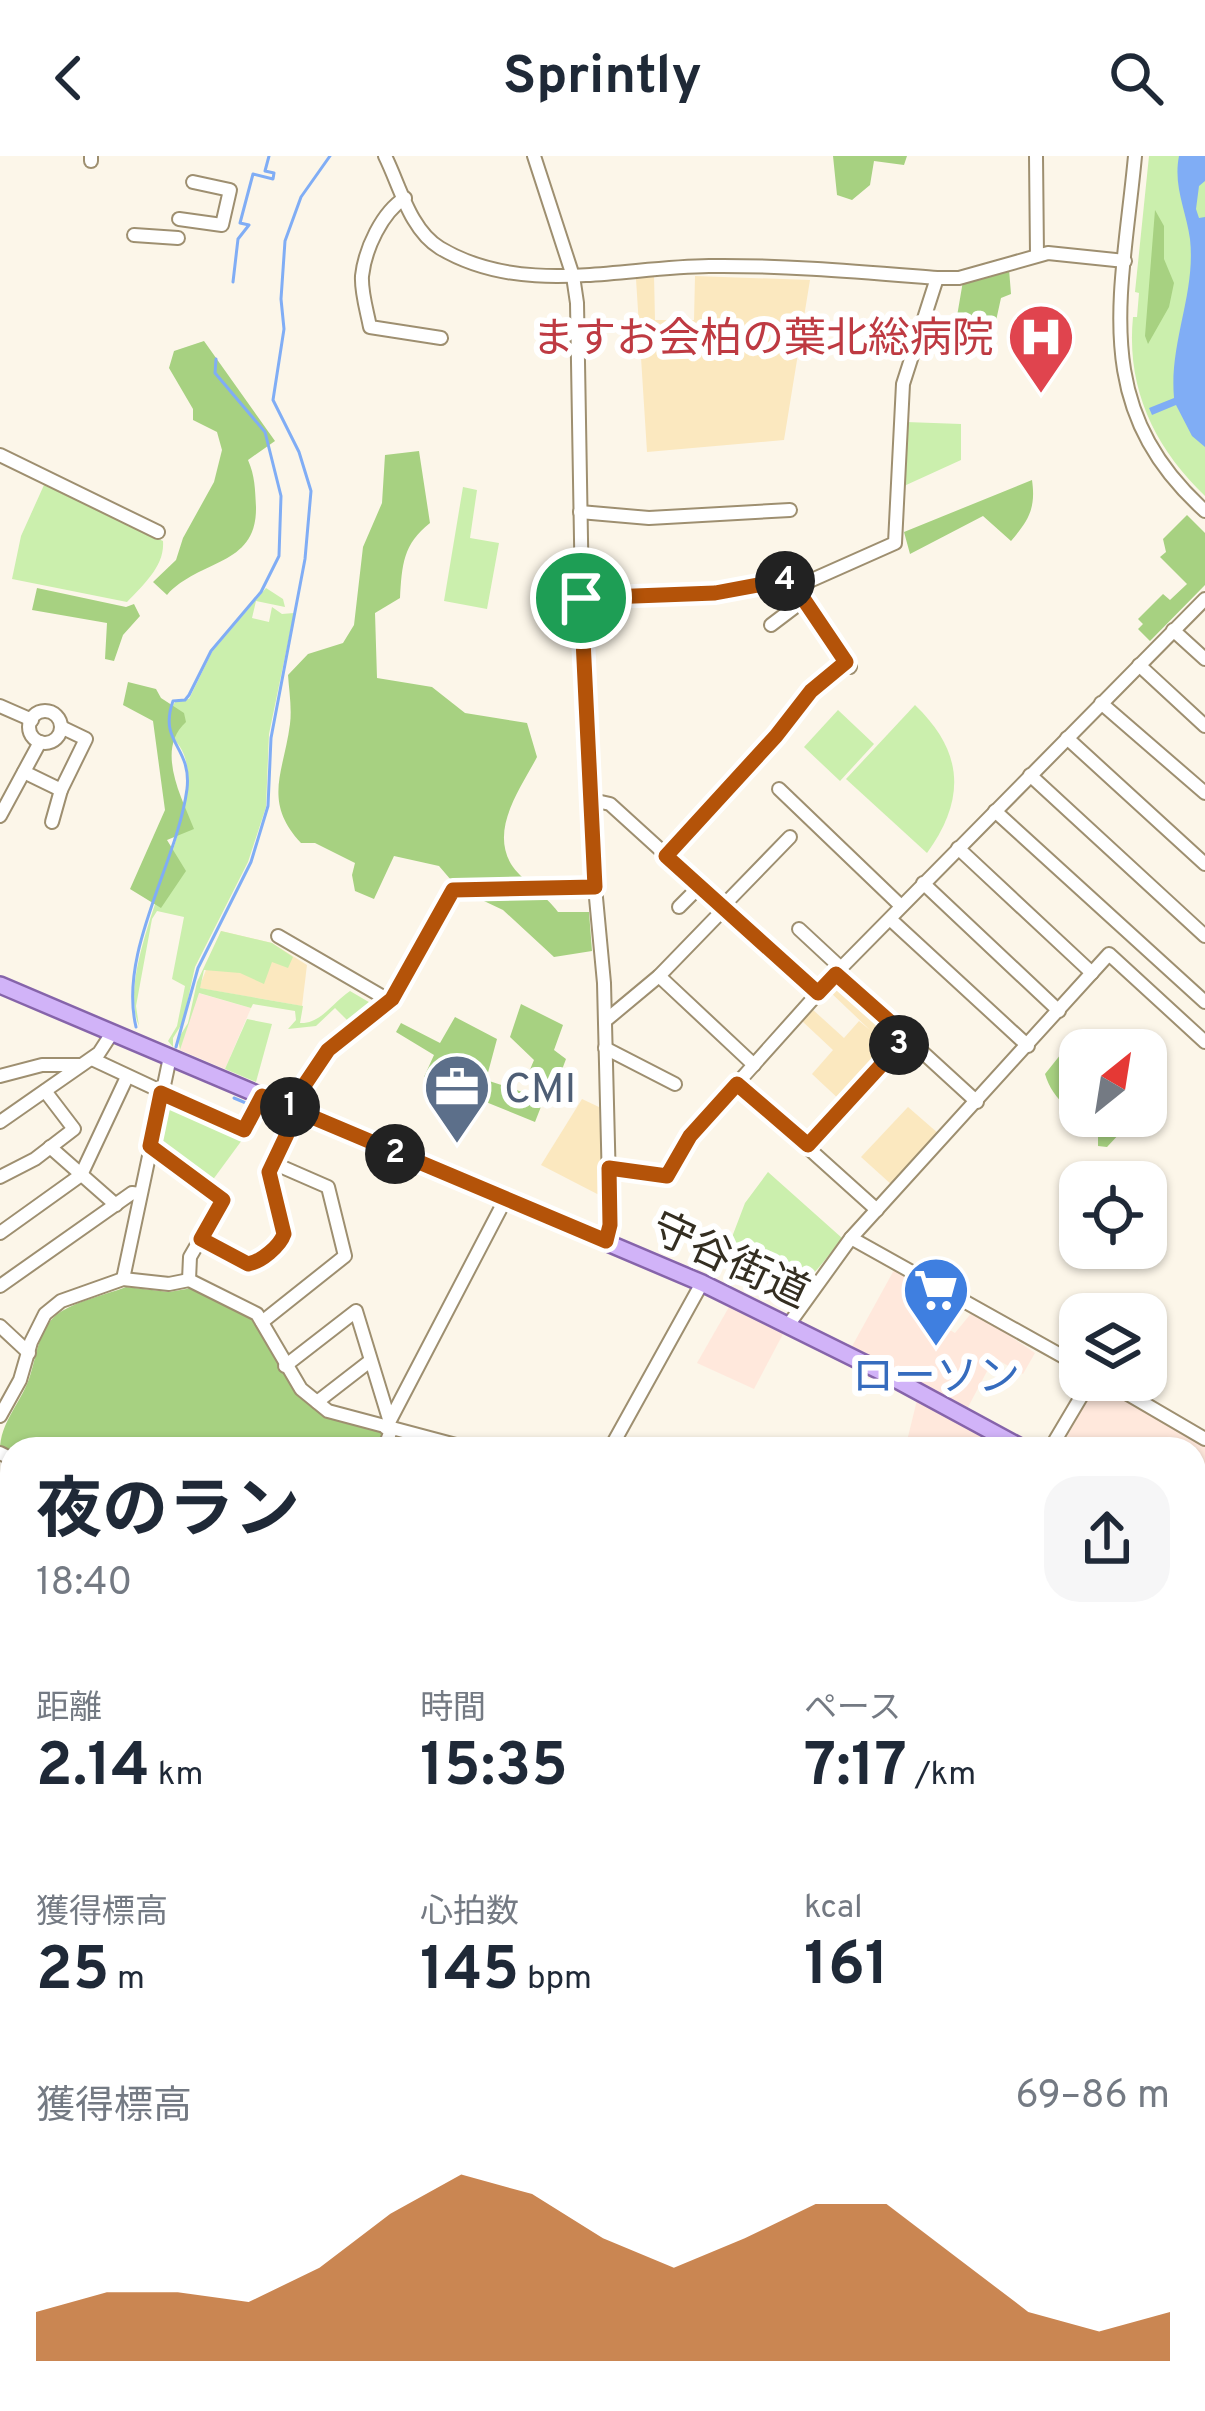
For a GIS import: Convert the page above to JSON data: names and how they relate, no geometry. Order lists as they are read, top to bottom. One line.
{"streets":{"main road":["守谷街道"]},"places":{"hospital":["ますお会柏の葉北総病院"],"office":["CMI"],"supermarket":["ローソン"]},"north":"top right","page":{"header":"Sprintly","pins":["4","3","1","2"],"heading":["夜のラン","18:40"],"stats":[["距離","2.14 km"],["時間","15:35"],["ペース","7:17 /km"],["獲得標高","25 m"],["心拍数","145 bpm"],["kcal","161"]],"chart":["獲得標高","69–86 m"]}}
